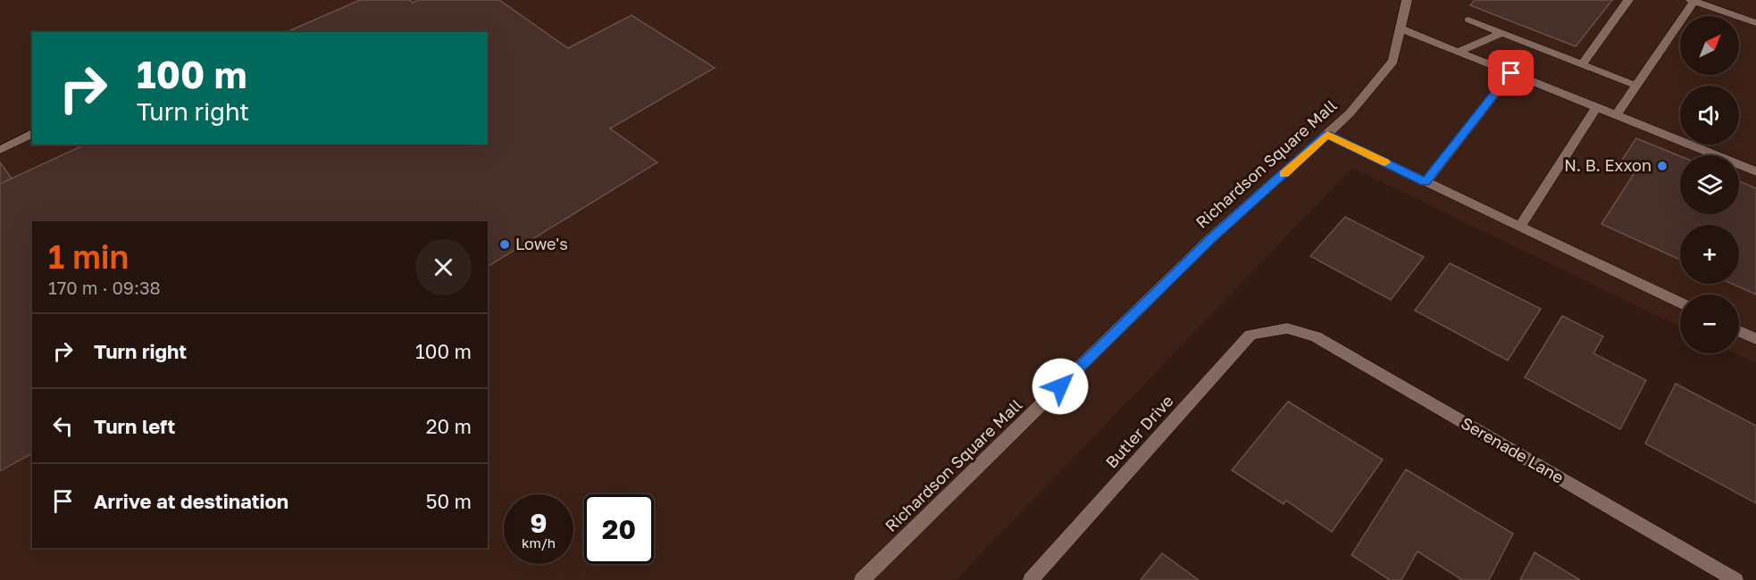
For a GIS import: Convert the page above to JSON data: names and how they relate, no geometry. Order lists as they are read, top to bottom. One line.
{"streets":{"street":["Richardson Square Mall","Butler Drive","Serenade Lane"]},"crossings":[["Butler Drive","Serenade Lane"]],"places":["N. B. Exxon","Lowe's"],"north":"top right","page":{"map_buttons":["+","−"],"turn":["100 m","Turn right"],"heading":["1 min","170 m · 09:38"],"list":[{"name":"Turn right","value":"100 m"},{"name":"Turn left","value":"20 m"},{"name":"Arrive at destination","value":"50 m"}],"speed":"9 km/h","limit":"20"}}
